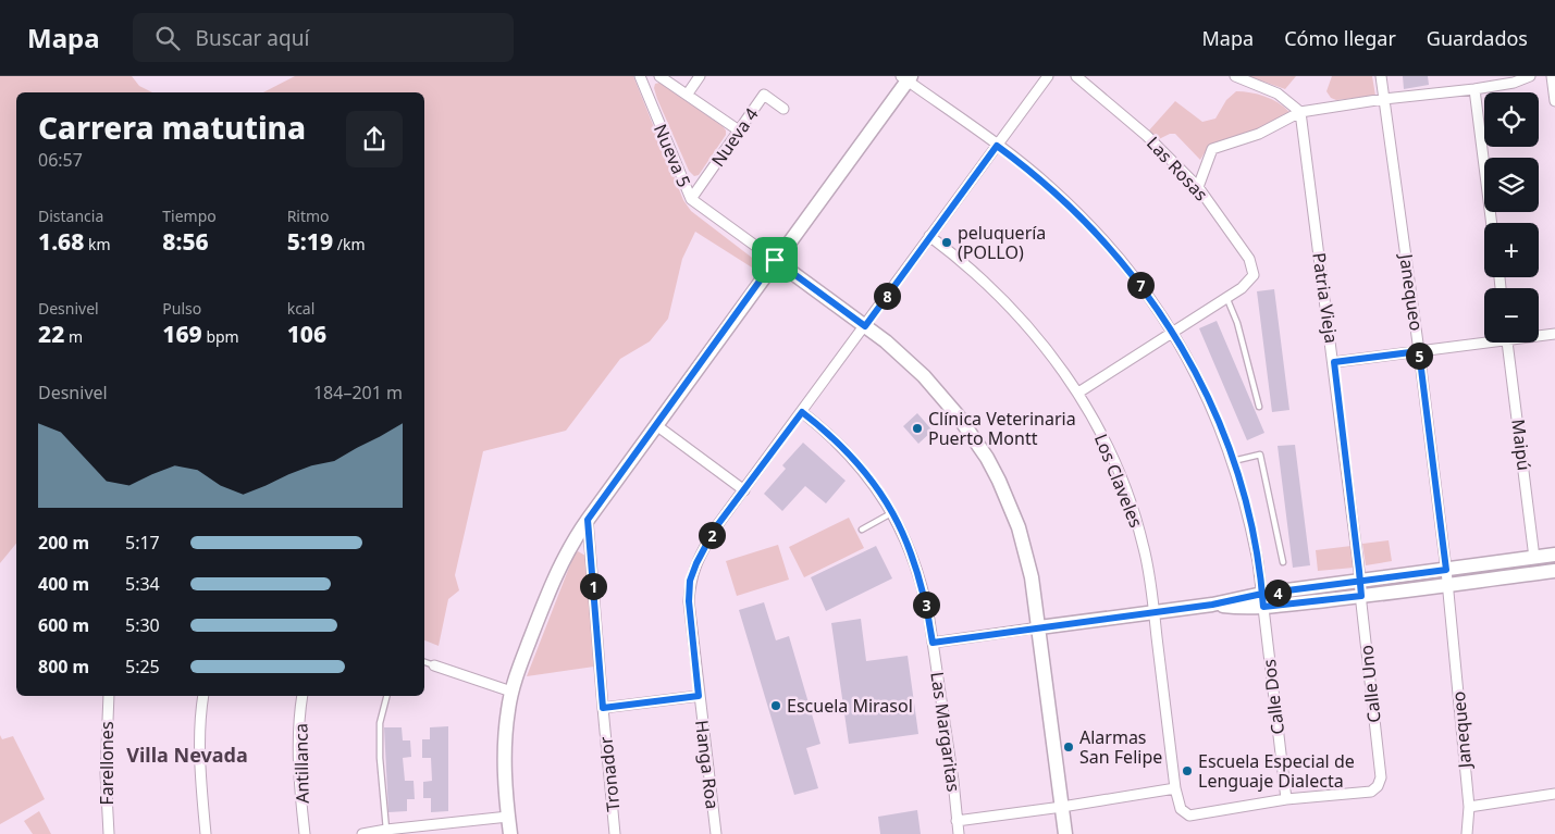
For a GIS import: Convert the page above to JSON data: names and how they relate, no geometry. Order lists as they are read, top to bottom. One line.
{"streets":{"street":["Nueva 4","Nueva 5","Las Rosas","Janequeo","Patria Vieja","Maipú","Los Claveles","Calle Uno","Calle Dos","Las Margaritas","Farellones","Antillanca","Hanga Roa","Tronador"]},"crossings":[["Nueva 4","Nueva 5"],["Patria Vieja","Calle Uno"],["Los Claveles","Calle Uno"],["Los Claveles","Calle Dos"],["Los Claveles","Hanga Roa"],["Calle Dos","Hanga Roa"],["Las Margaritas","Hanga Roa"]],"districts":["Villa Nevada"],"places":["peluquería (POLLO)","Clínica Veterinaria Puerto Montt","Escuela Mirasol","Alarmas San Felipe","Escuela Especial de Lenguaje Dialecta"],"page":{"header":"Mapa","search":"Buscar aquí","nav":["Mapa","Cómo llegar","Guardados"],"map_buttons":["+","−"],"heading":["Carrera matutina","06:57"],"stats":[["Distancia","1.68 km"],["Tiempo","8:56"],["Ritmo","5:19 /km"],["Desnivel","22 m"],["Pulso","169 bpm"],["kcal","106"]],"pins":["7","8","5","2","1","4","3"],"chart":["Desnivel","184–201 m"],"list":[{"name":"200 m","note":"5:17"},{"name":"400 m","note":"5:34"},{"name":"600 m","note":"5:30"},{"name":"800 m","note":"5:25"}]}}
